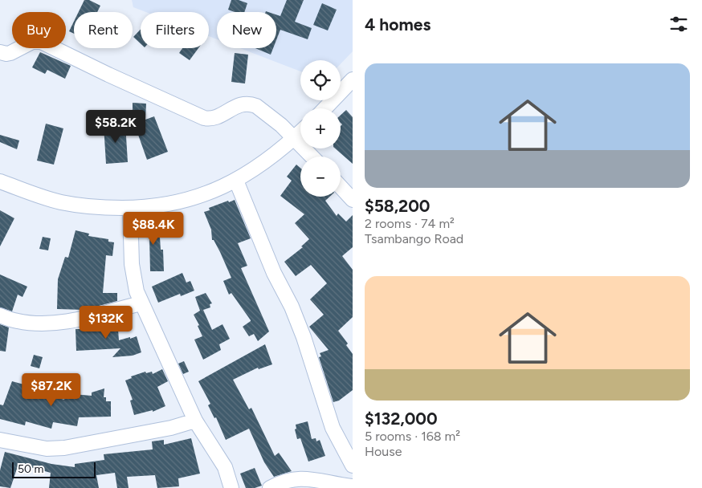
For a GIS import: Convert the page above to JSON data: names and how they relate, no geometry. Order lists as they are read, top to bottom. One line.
{"scale_bar":"50 m","page":{"heading":"4 homes","chip":["Buy","Rent","Filters","New"],"list":[{"name":"$58,200","note":"2 rooms · 74 m² · Tsambango Road"},{"name":"$132,000","note":"5 rooms · 168 m² · House"}],"map_buttons":["+","−"],"price":["$58.2K","$88.4K","$132K","$87.2K"],"scale":"50 m"}}
